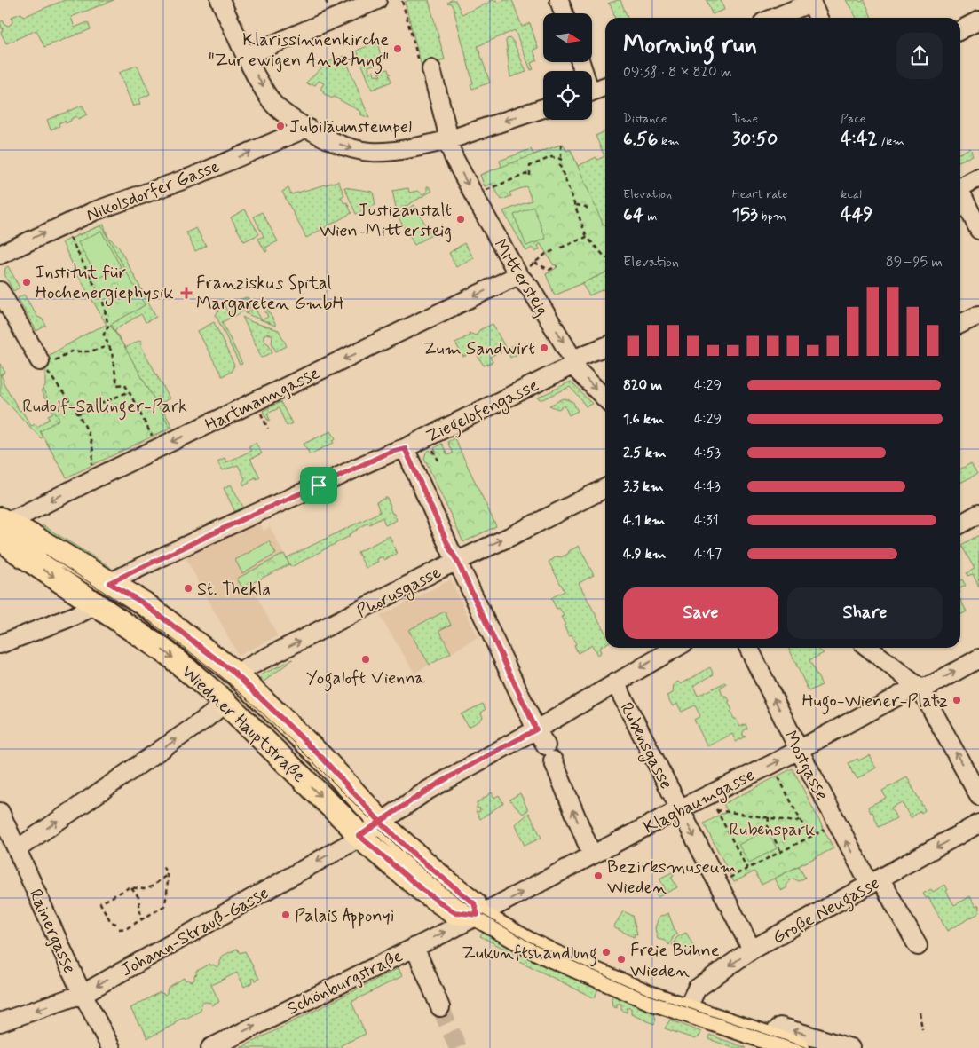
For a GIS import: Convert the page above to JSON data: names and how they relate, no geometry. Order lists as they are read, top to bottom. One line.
{"streets":{"main road":["Wiedner Hauptstraße"],"street":["Nikolsdorfer Gasse","Mittersteig","Hartmanngasse","Ziegelofengasse","Phorusgasse","Rubensgasse","Mostgasse","Klagbaumgasse","Große Neugasse","Rainergasse","Johann-Strauß-Gasse","Schönburgstraße"]},"crossings":[["Mittersteig","Hartmanngasse"],["Mittersteig","Ziegelofengasse"],["Hartmanngasse","Wiedner Hauptstraße"],["Ziegelofengasse","Wiedner Hauptstraße"],["Phorusgasse","Wiedner Hauptstraße"],["Wiedner Hauptstraße","Klagbaumgasse"],["Wiedner Hauptstraße","Große Neugasse"],["Wiedner Hauptstraße","Johann-Strauß-Gasse"],["Wiedner Hauptstraße","Schönburgstraße"],["Rubensgasse","Klagbaumgasse"],["Rubensgasse","Große Neugasse"],["Rubensgasse","Johann-Strauß-Gasse"],["Mostgasse","Klagbaumgasse"],["Mostgasse","Große Neugasse"],["Klagbaumgasse","Schönburgstraße"],["Rainergasse","Johann-Strauß-Gasse"]],"one_way":["Nikolsdorfer Gasse","Mittersteig","Hartmanngasse","Phorusgasse","Klagbaumgasse","Große Neugasse","Johann-Strauß-Gasse","Schönburgstraße"],"parks":["Rudolf-Sallinger-Park","Rubenspark"],"places":{"other":["Klarissinnenkirche \"Zur ewigen Anbetung\"","Jubiläumstempel","Justizanstalt Wien-Mittersteig","Institut für Hochenergiephysik","Zum Sandwirt","St. Thekla","Yogaloft Vienna","Hugo-Wiener-Platz","Bezirksmuseum Wieden","Palais Apponyi","Zukunftshandlung","Freie Bühne Wieden"],"health":["Franziskus Spital Margareten GmbH"]},"north":"right","page":{"heading":["Morning run","09:38 · 8 × 820 m"],"stats":[["Distance","6.56 km"],["Time","30:50"],["Pace","4:42 /km"],["Elevation","64 m"],["Heart rate","153 bpm"],["kcal","449"]],"chart":["Elevation","89–95 m"],"list":[{"name":"820 m","note":"4:29"},{"name":"1.6 km","note":"4:29"},{"name":"2.5 km","note":"4:53"},{"name":"3.3 km","note":"4:43"},{"name":"4.1 km","note":"4:31"},{"name":"4.9 km","note":"4:47"}],"buttons":["Save","Share"]}}
